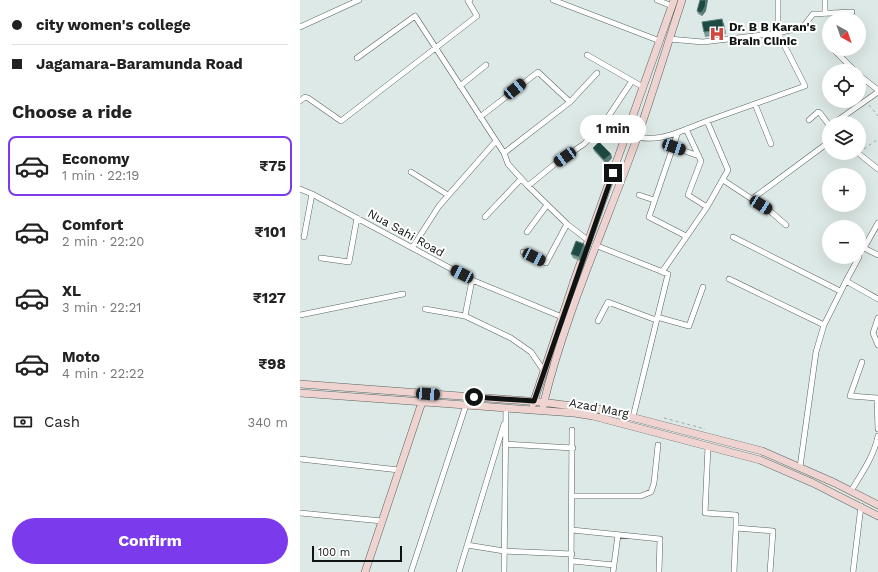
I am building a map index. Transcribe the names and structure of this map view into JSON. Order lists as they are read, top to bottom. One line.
{"streets":{"street":["Nua Sahi Road","Azad Marg"]},"places":{"hospital":["Dr. B B Karan's Brain Clinic"]},"scale_bar":"100 m","north":"bottom right","page":{"banner":["city women's college","Jagamara-Baramunda Road"],"map_buttons":["+","−"],"heading":"Choose a ride","bubble":"1 min","list":[{"name":"Economy","note":"1 min · 22:19","value":"₹75"},{"name":"Comfort","note":"2 min · 22:20","value":"₹101"},{"name":"XL","note":"3 min · 22:21","value":"₹127"},{"name":"Moto","note":"4 min · 22:22","value":"₹98"}],"pay":["Cash","340 m"],"buttons":"Confirm","scale":"100 m"}}
